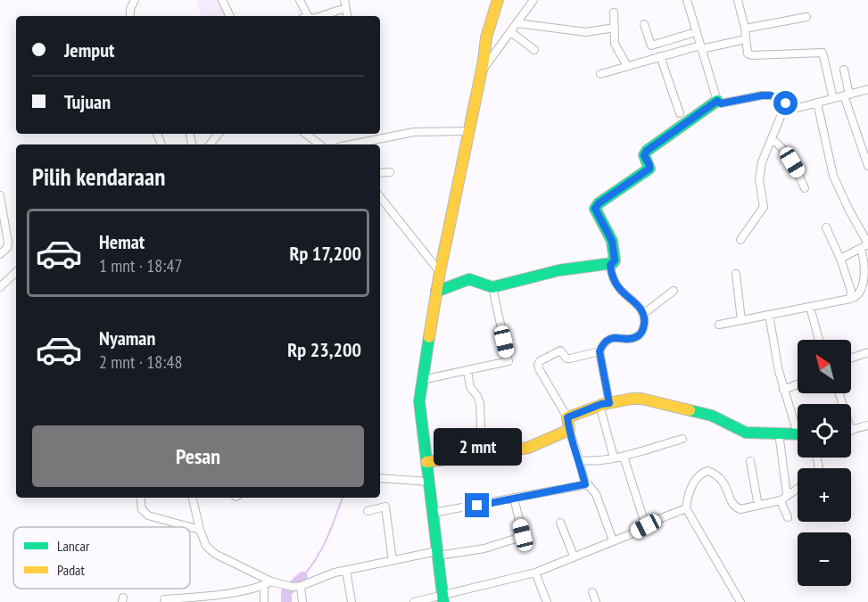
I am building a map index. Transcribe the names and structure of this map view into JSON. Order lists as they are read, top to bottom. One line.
{"legend":["Lancar","Padat"],"north":"top left","page":{"banner":["Jemput","Tujuan"],"heading":"Pilih kendaraan","list":[{"name":"Hemat","note":"1 mnt · 18:47","value":"Rp 17,200"},{"name":"Nyaman","note":"2 mnt · 18:48","value":"Rp 23,200"}],"map_buttons":["+","−"],"buttons":"Pesan","bubble":"2 mnt"}}
